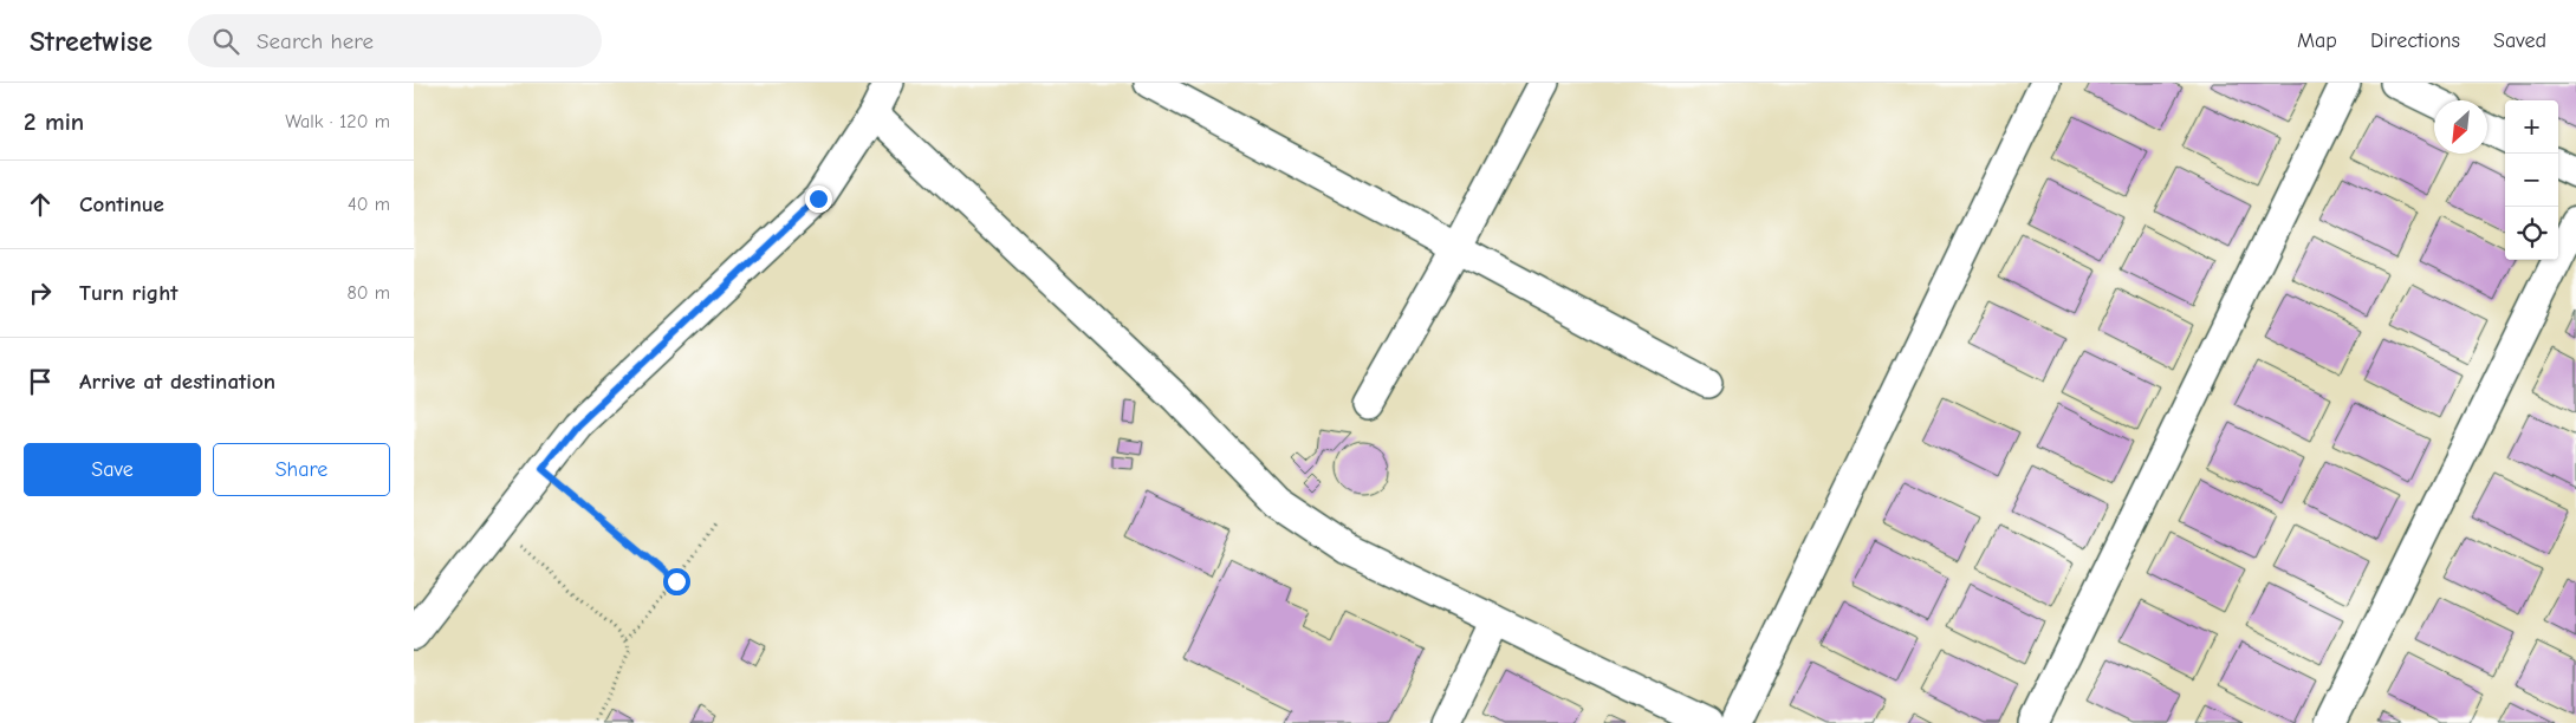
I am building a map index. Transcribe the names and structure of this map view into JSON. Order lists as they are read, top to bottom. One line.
{"north":"bottom left","page":{"header":"Streetwise","search":"Search here","nav":["Map","Directions","Saved"],"heading":["2 min","Walk · 120 m"],"map_buttons":["+","−"],"list":[["Continue","40 m"],["Turn right","80 m"],"Arrive at destination"],"buttons":["Save","Share"]}}
